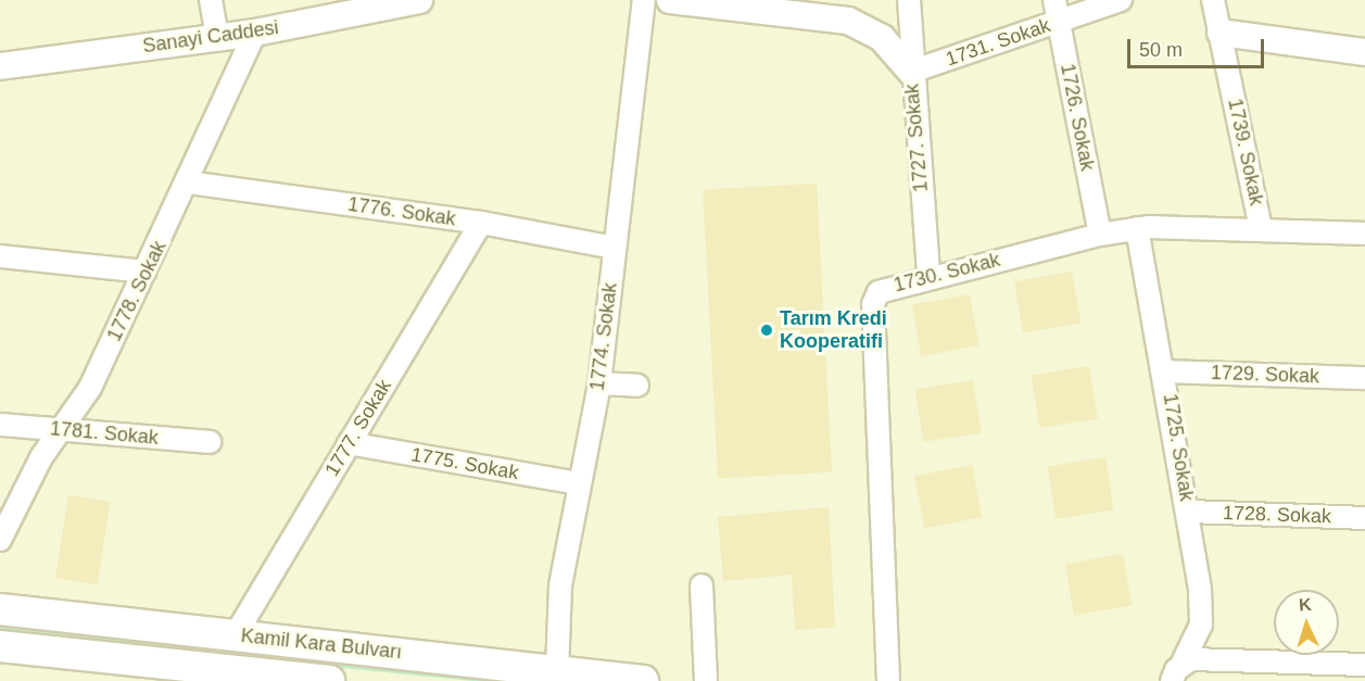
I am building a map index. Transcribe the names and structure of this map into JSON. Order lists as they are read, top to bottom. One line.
{"streets":{"main road":["Kamil Kara Bulvarı"],"street":["Sanayi Caddesi","1731. Sokak","1726. Sokak","1727. Sokak","1739. Sokak","1776. Sokak","1730. Sokak","1778. Sokak","1774. Sokak","1729. Sokak","1777. Sokak","1781. Sokak","1725. Sokak","1775. Sokak","1728. Sokak"]},"crossings":[["Sanayi Caddesi","1778. Sokak"],["1731. Sokak","1726. Sokak"],["1731. Sokak","1727. Sokak"],["1726. Sokak","1730. Sokak"],["1727. Sokak","1730. Sokak"],["1739. Sokak","1730. Sokak"],["1776. Sokak","1778. Sokak"],["1776. Sokak","1774. Sokak"],["1776. Sokak","1777. Sokak"],["1730. Sokak","1725. Sokak"],["1778. Sokak","1781. Sokak"],["1774. Sokak","1775. Sokak"],["1774. Sokak","Kamil Kara Bulvarı"],["1729. Sokak","1725. Sokak"],["1777. Sokak","1775. Sokak"],["1777. Sokak","Kamil Kara Bulvarı"],["1725. Sokak","1728. Sokak"]],"places":["Tarım Kredi Kooperatifi"],"scale_bar":"50 m","north":"top"}
